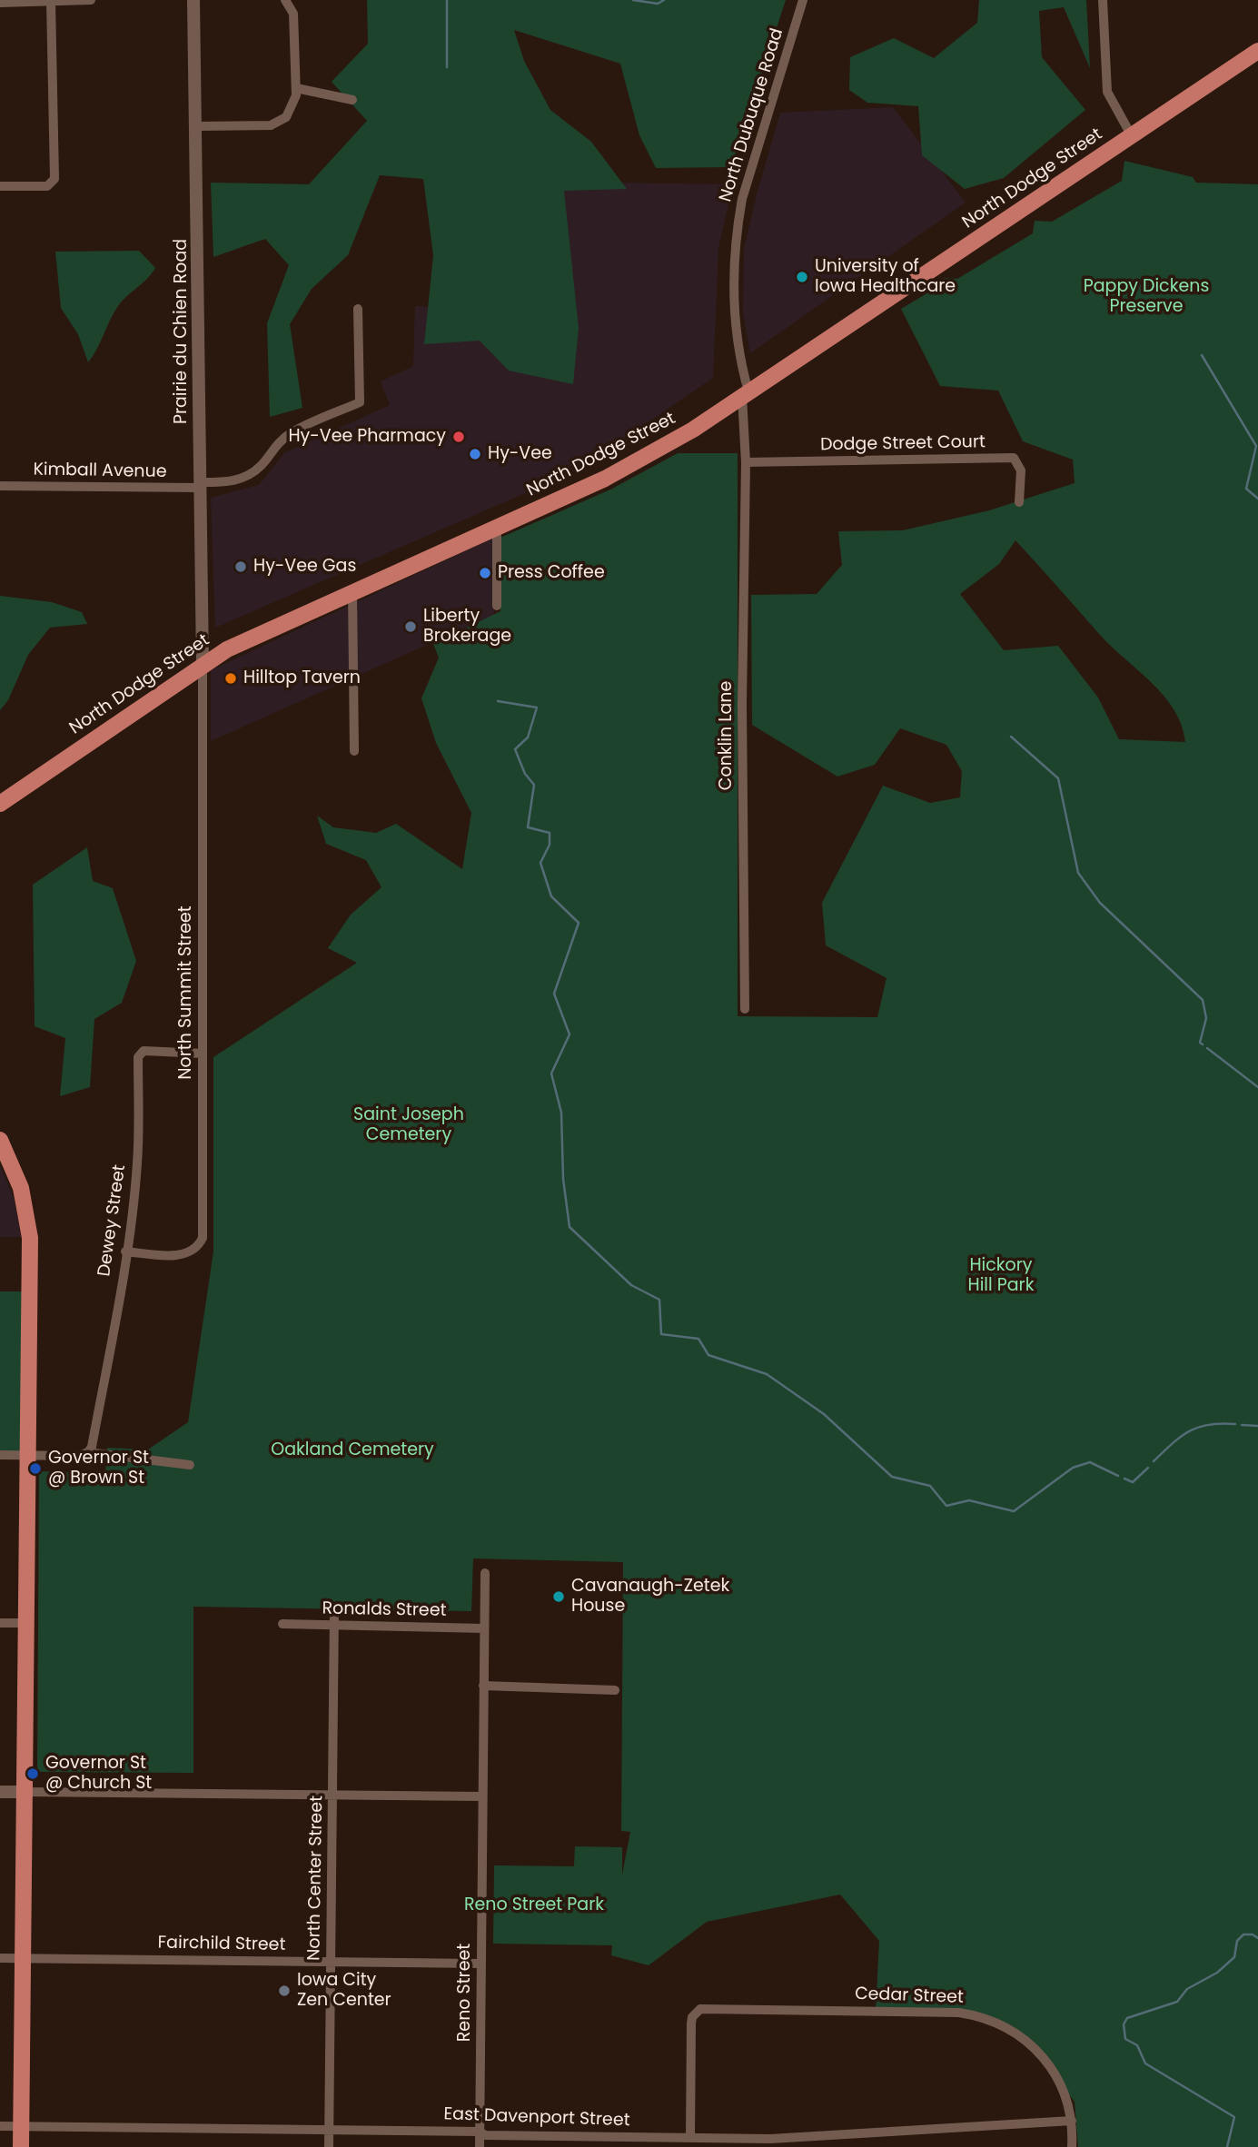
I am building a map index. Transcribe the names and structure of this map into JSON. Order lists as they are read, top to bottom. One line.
{"streets":{"main road":["North Dodge Street"],"street":["North Dubuque Road","Prairie du Chien Road","Dodge Street Court","Kimball Avenue","Conklin Lane","North Summit Street","Dewey Street","Ronalds Street","North Center Street","Fairchild Street","Reno Street","Cedar Street","East Davenport Street"]},"crossings":[["North Dubuque Road","North Dodge Street"],["North Dubuque Road","Dodge Street Court"],["North Dubuque Road","Conklin Lane"],["North Dodge Street","Prairie du Chien Road"],["North Dodge Street","North Summit Street"],["Prairie du Chien Road","Kimball Avenue"],["Prairie du Chien Road","North Summit Street"],["Dodge Street Court","Conklin Lane"],["North Summit Street","Dewey Street"],["Ronalds Street","North Center Street"],["Ronalds Street","Reno Street"],["North Center Street","Fairchild Street"],["North Center Street","East Davenport Street"],["Fairchild Street","Reno Street"],["Reno Street","East Davenport Street"],["Cedar Street","East Davenport Street"]],"parks":["Pappy Dickens Preserve","Saint Joseph Cemetery","Hickory Hill Park","Oakland Cemetery","Reno Street Park"],"places":["University of Iowa Healthcare","Hy-Vee Pharmacy","Hy-Vee","Hy-Vee Gas","Press Coffee","Liberty Brokerage","Hilltop Tavern","Governor St @ Brown St","Cavanaugh-Zetek House","Governor St @ Church St","Iowa City Zen Center"]}
